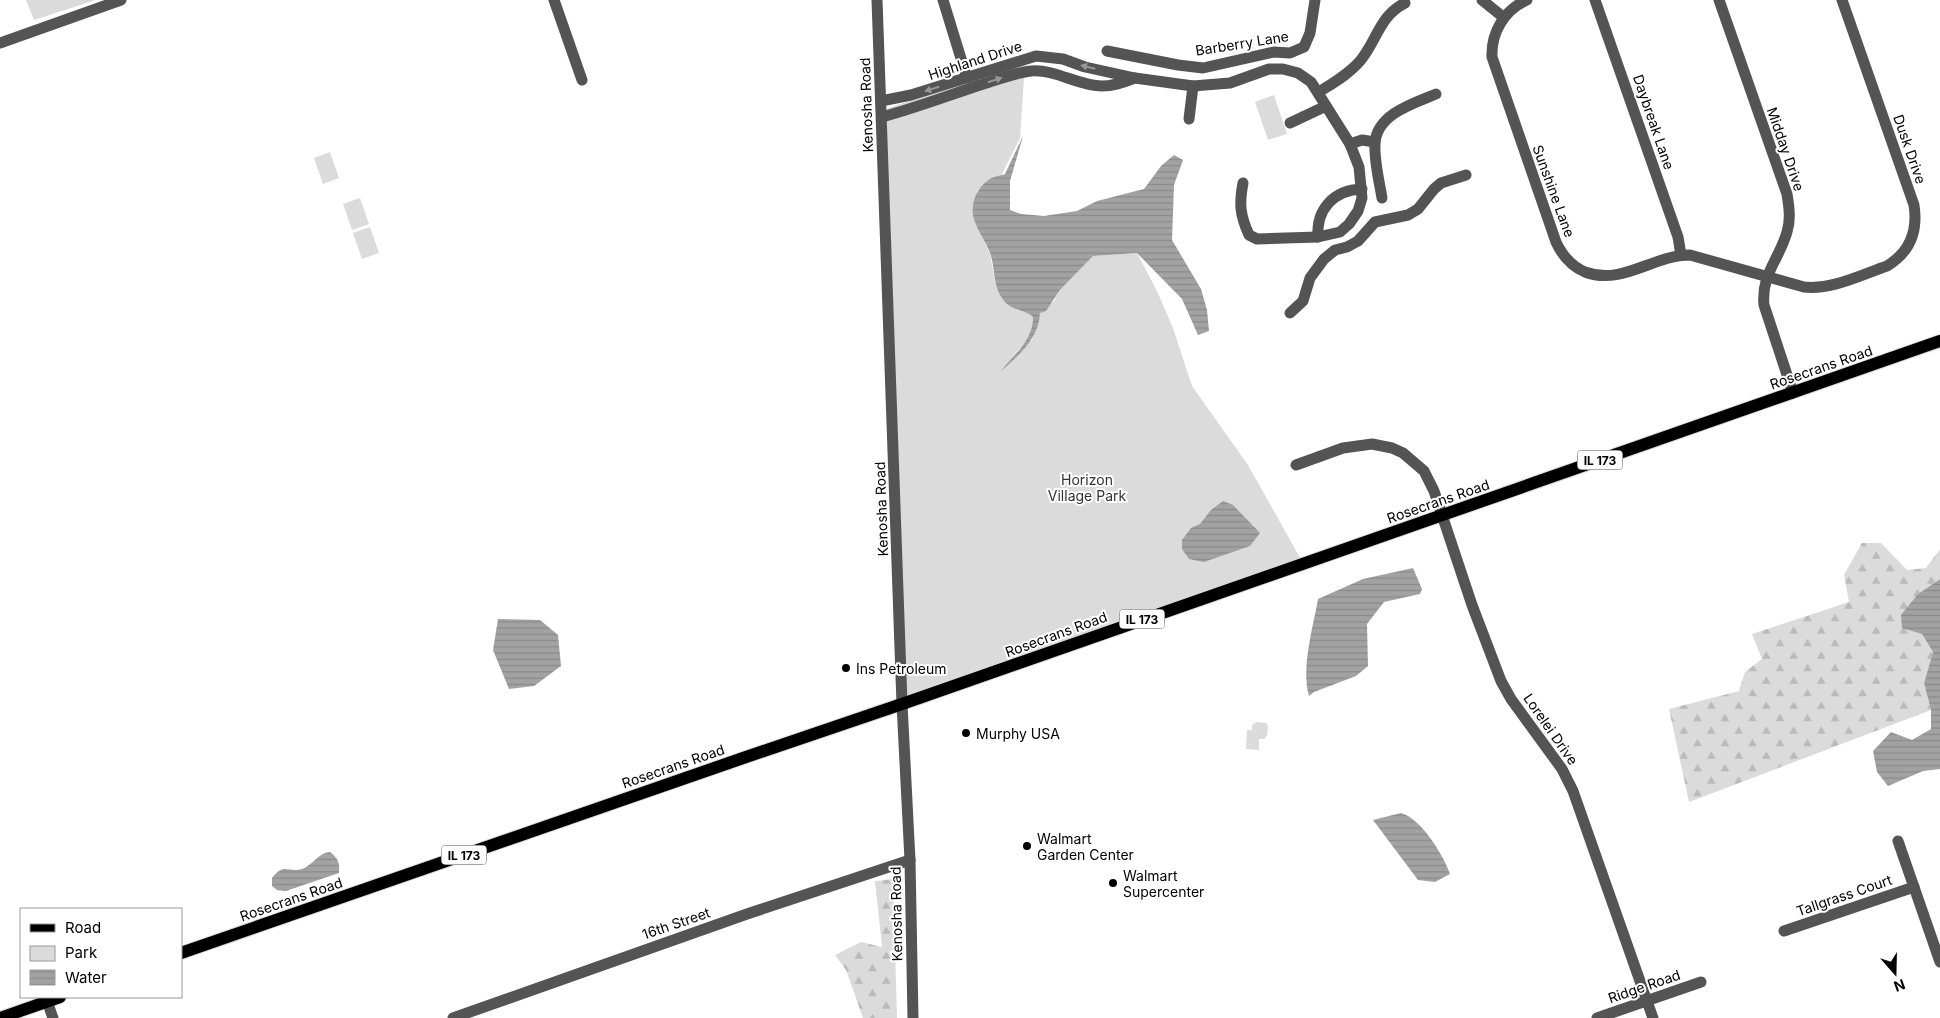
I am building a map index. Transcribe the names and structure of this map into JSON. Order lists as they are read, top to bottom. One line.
{"streets":{"main road":["Rosecrans Road","IL 173"],"street":["Barberry Lane","Highland Drive","Kenosha Road","Daybreak Lane","Midday Drive","Dusk Drive","Sunshine Lane","Lorelei Drive","Tallgrass Court","16th Street","Ridge Road"]},"crossings":[["Highland Drive","Kenosha Road"],["Kenosha Road","Rosecrans Road"],["Kenosha Road","16th Street"],["Daybreak Lane","Sunshine Lane"],["Midday Drive","Dusk Drive"],["Midday Drive","Sunshine Lane"],["Midday Drive","Rosecrans Road"],["Dusk Drive","Sunshine Lane"],["Rosecrans Road","Lorelei Drive"],["Lorelei Drive","Ridge Road"]],"parks":["Horizon Village Park"],"places":["Ins Petroleum","Murphy USA","Walmart Garden Center","Walmart Supercenter"],"legend":["Road","Park","Water"],"north":"bottom"}
